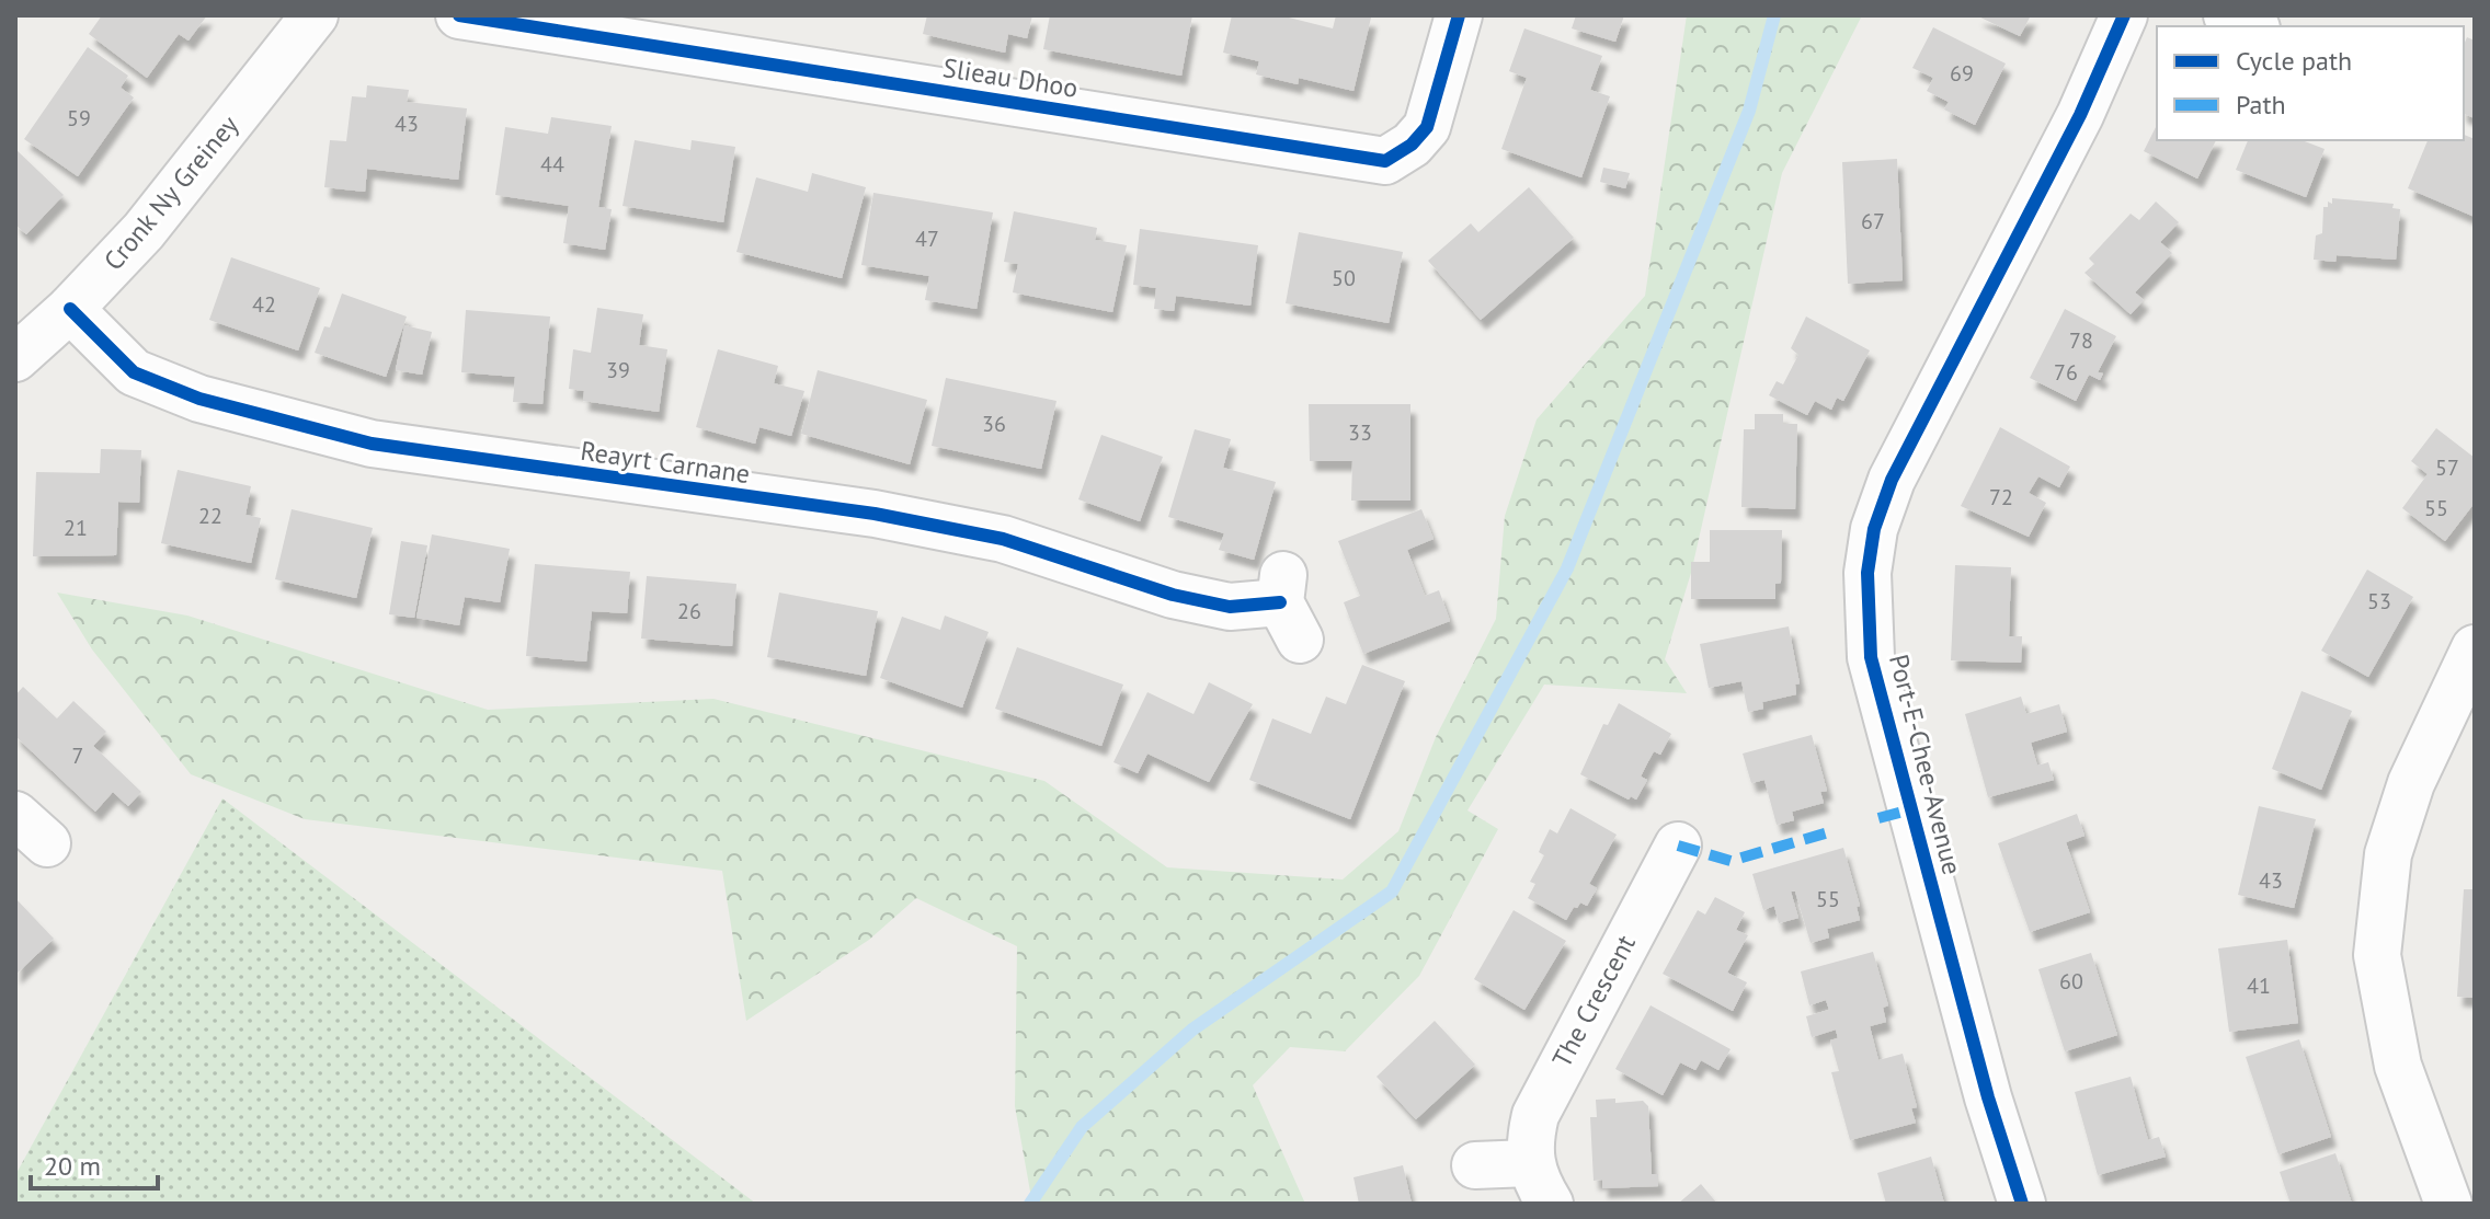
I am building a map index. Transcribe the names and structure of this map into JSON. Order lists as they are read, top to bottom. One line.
{"streets":{"street":["Slieau Dhoo","Cronk Ny Greiney","Reayrt Carnane","Port-E-Chee-Avenue","The Crescent"]},"crossings":[["Cronk Ny Greiney","Reayrt Carnane"]],"house_numbers":["69","59","43","44","67","47","50","42","78","39","76","36","33","57","72","55","22","21","53","26","7","43","55","60","41"],"legend":["Cycle path","Path"],"scale_bar":"20 m"}
